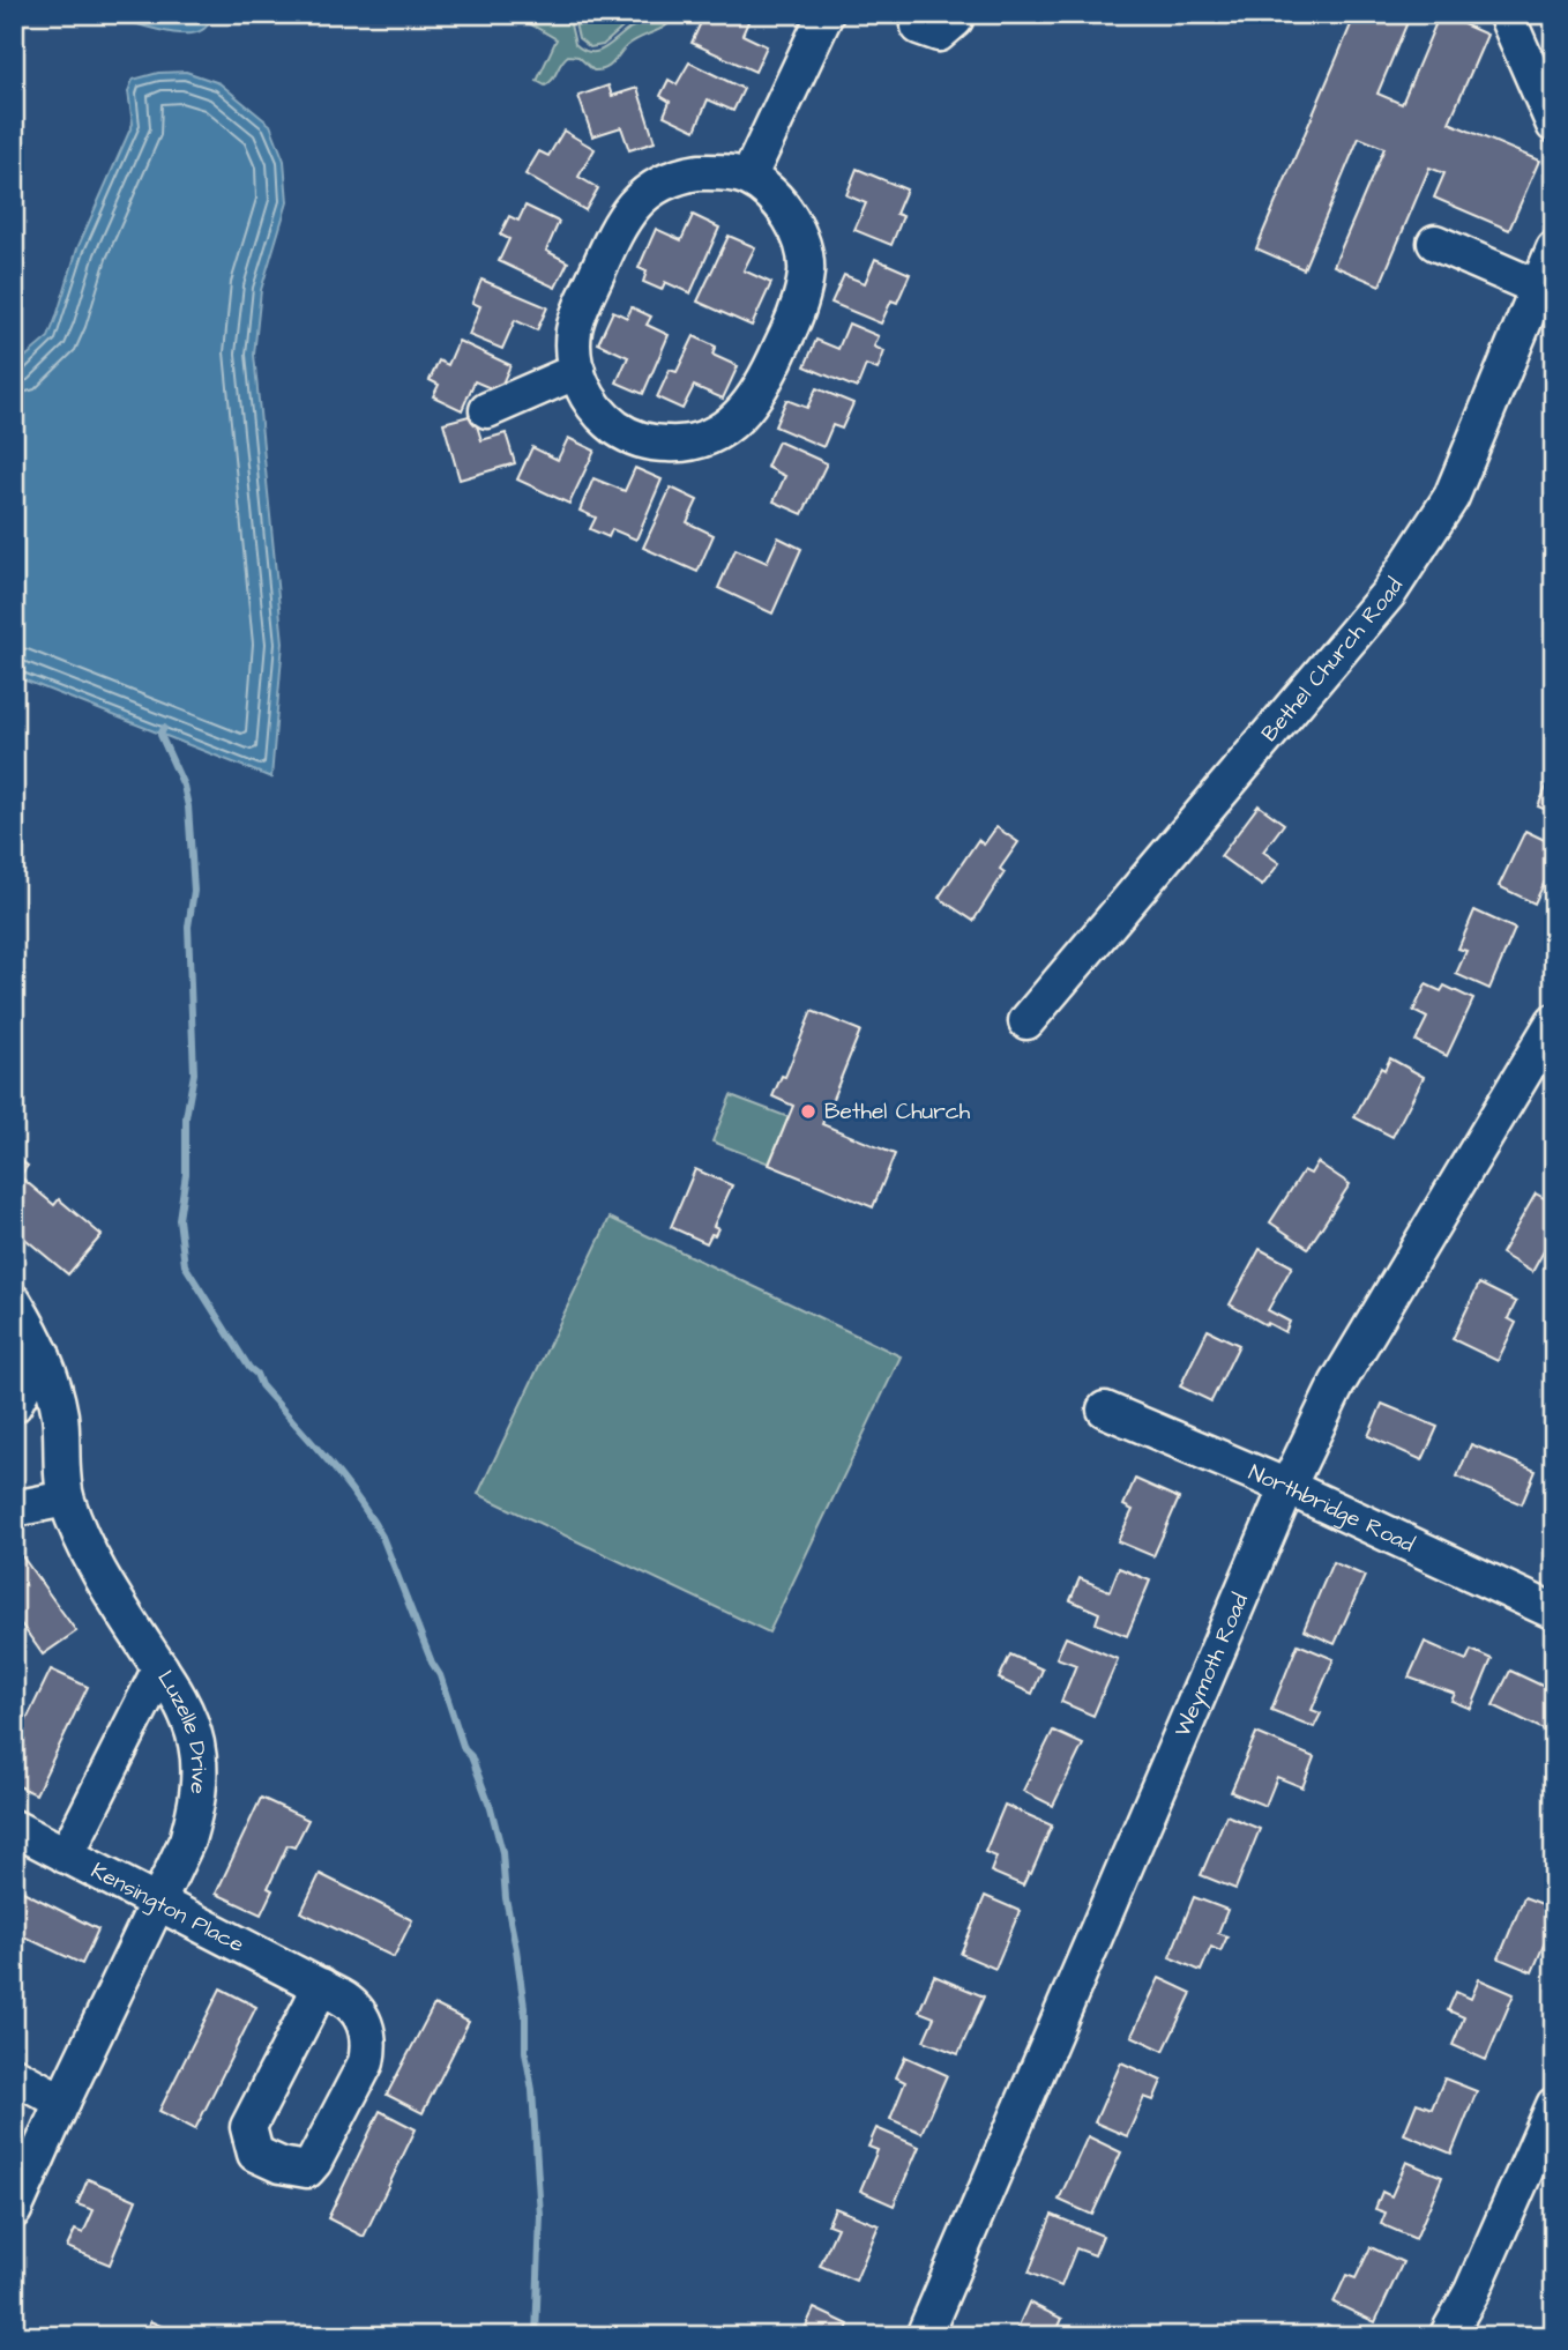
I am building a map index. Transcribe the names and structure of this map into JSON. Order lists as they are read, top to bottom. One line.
{"streets":{"street":["Bethel Church Road","Northbridge Road","Weymoth Road","Luzelle Drive","Kensington Place"]},"crossings":[["Northbridge Road","Weymoth Road"],["Luzelle Drive","Kensington Place"]],"places":["Bethel Church"]}
